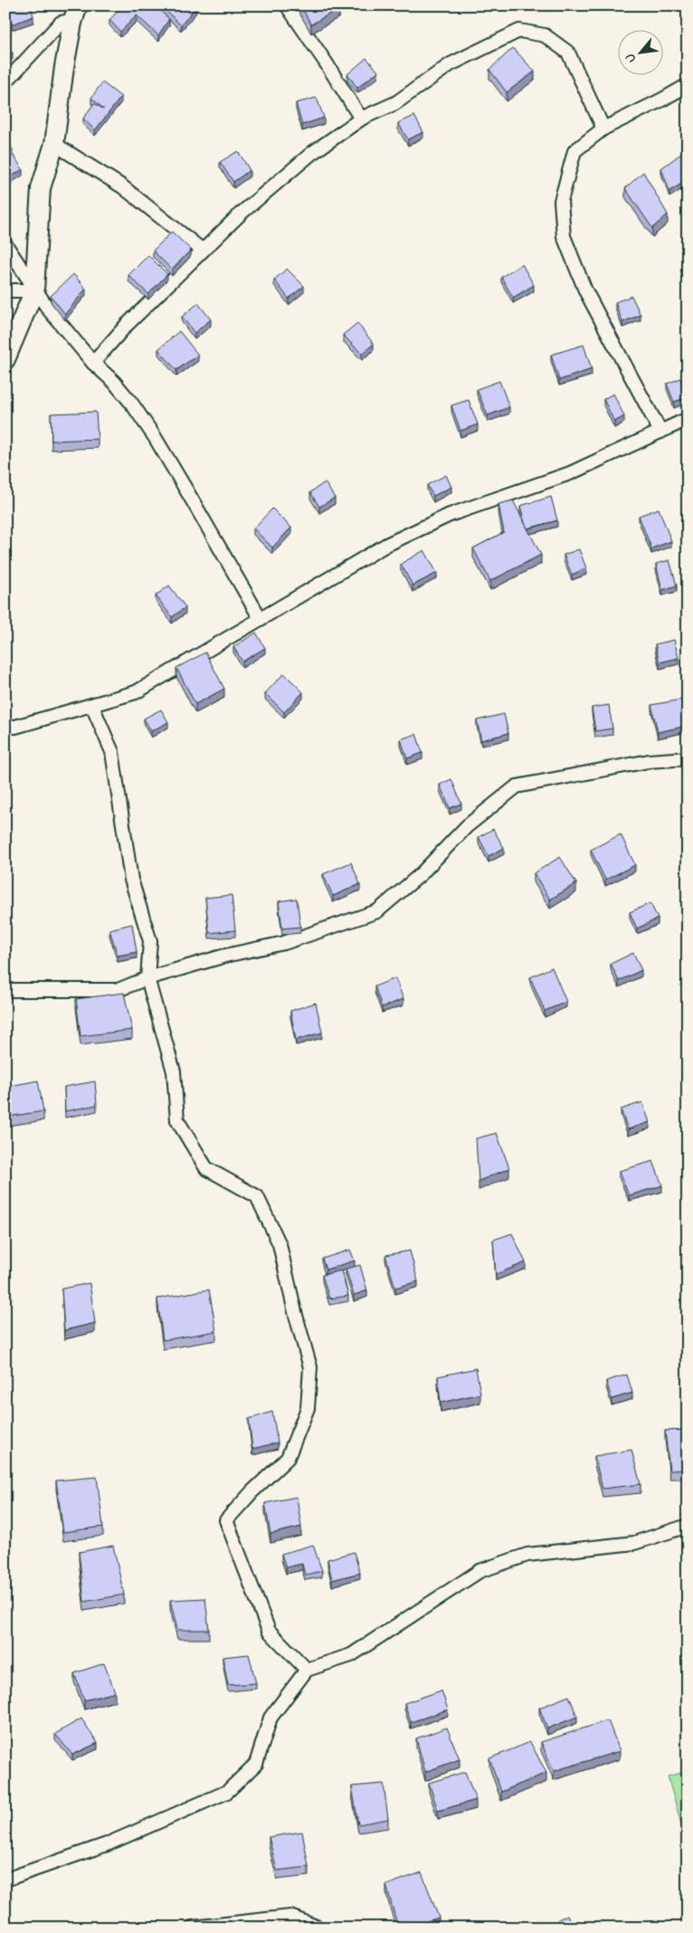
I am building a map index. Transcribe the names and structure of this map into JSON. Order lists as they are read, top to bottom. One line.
{"north":"bottom left"}
